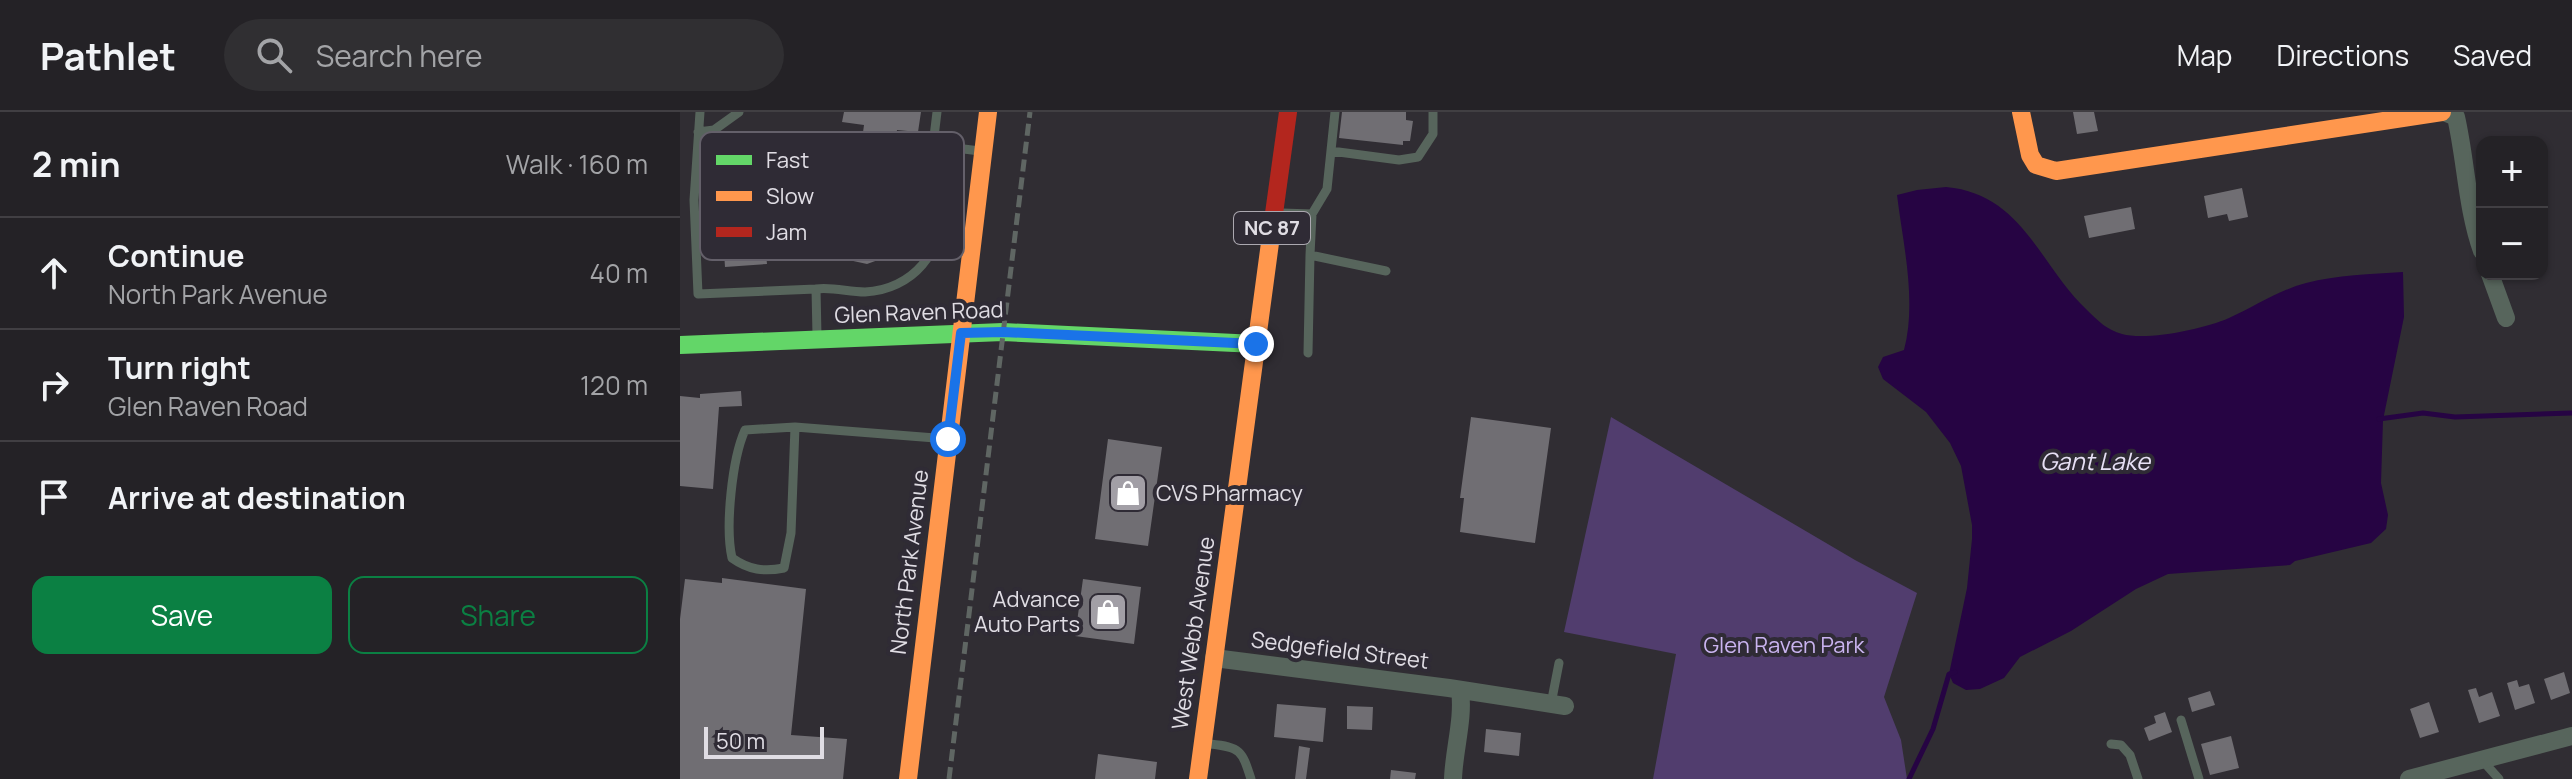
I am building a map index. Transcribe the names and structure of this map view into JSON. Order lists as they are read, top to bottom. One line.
{"streets":{"main road":["NC 87","Glen Raven Road","North Park Avenue","West Webb Avenue"],"street":["Sedgefield Street"]},"crossings":[["Glen Raven Road","North Park Avenue"],["Glen Raven Road","West Webb Avenue"],["West Webb Avenue","Sedgefield Street"]],"water":["Gant Lake"],"parks":["Glen Raven Park"],"places":{"shop":["CVS Pharmacy","Advance Auto Parts"]},"legend":["Fast","Slow","Jam"],"scale_bar":"50 m","page":{"header":"Pathlet","search":"Search here","nav":["Map","Directions","Saved"],"heading":["2 min","Walk · 160 m"],"map_buttons":["+","−"],"list":[["Continue","North Park Avenue","40 m"],["Turn right","Glen Raven Road","120 m"],"Arrive at destination"],"buttons":["Save","Share"],"scale":"50 m"}}
